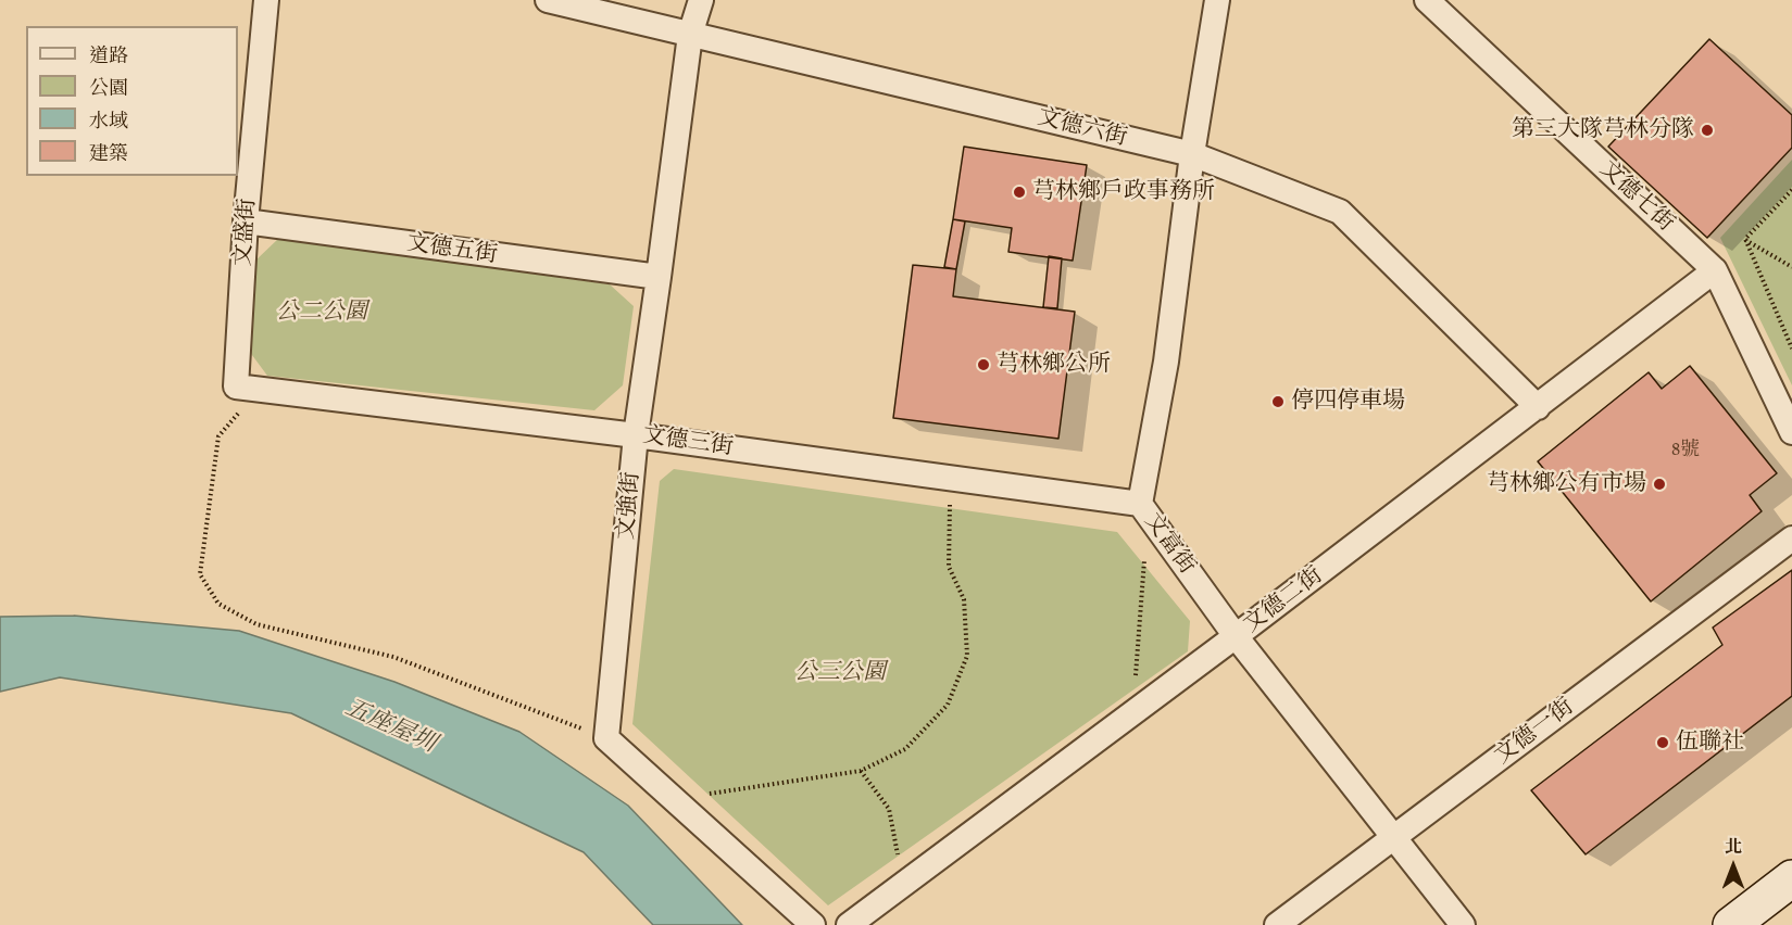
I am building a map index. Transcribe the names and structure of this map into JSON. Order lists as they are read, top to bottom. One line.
{"streets":{"street":["文德六街","文德七街","文盛街","文德五街","文德三街","文強街","文富街","文德二街","文德一街"]},"crossings":[["文德六街","文強街"],["文德六街","文富街"],["文德六街","文德二街"],["文德七街","文德二街"],["文盛街","文德五街"],["文盛街","文德三街"],["文德五街","文強街"],["文德三街","文強街"],["文德三街","文富街"],["文富街","文德二街"],["文富街","文德一街"]],"water":["五座屋圳"],"parks":["公二公園","公三公園"],"places":["第三大隊芎林分隊","芎林鄉戶政事務所","芎林鄉公所","停四停車場","芎林鄉公有市場","伍聯社"],"house_numbers":["8號"],"legend":["道路","公園","水域","建築"],"north":"top"}
